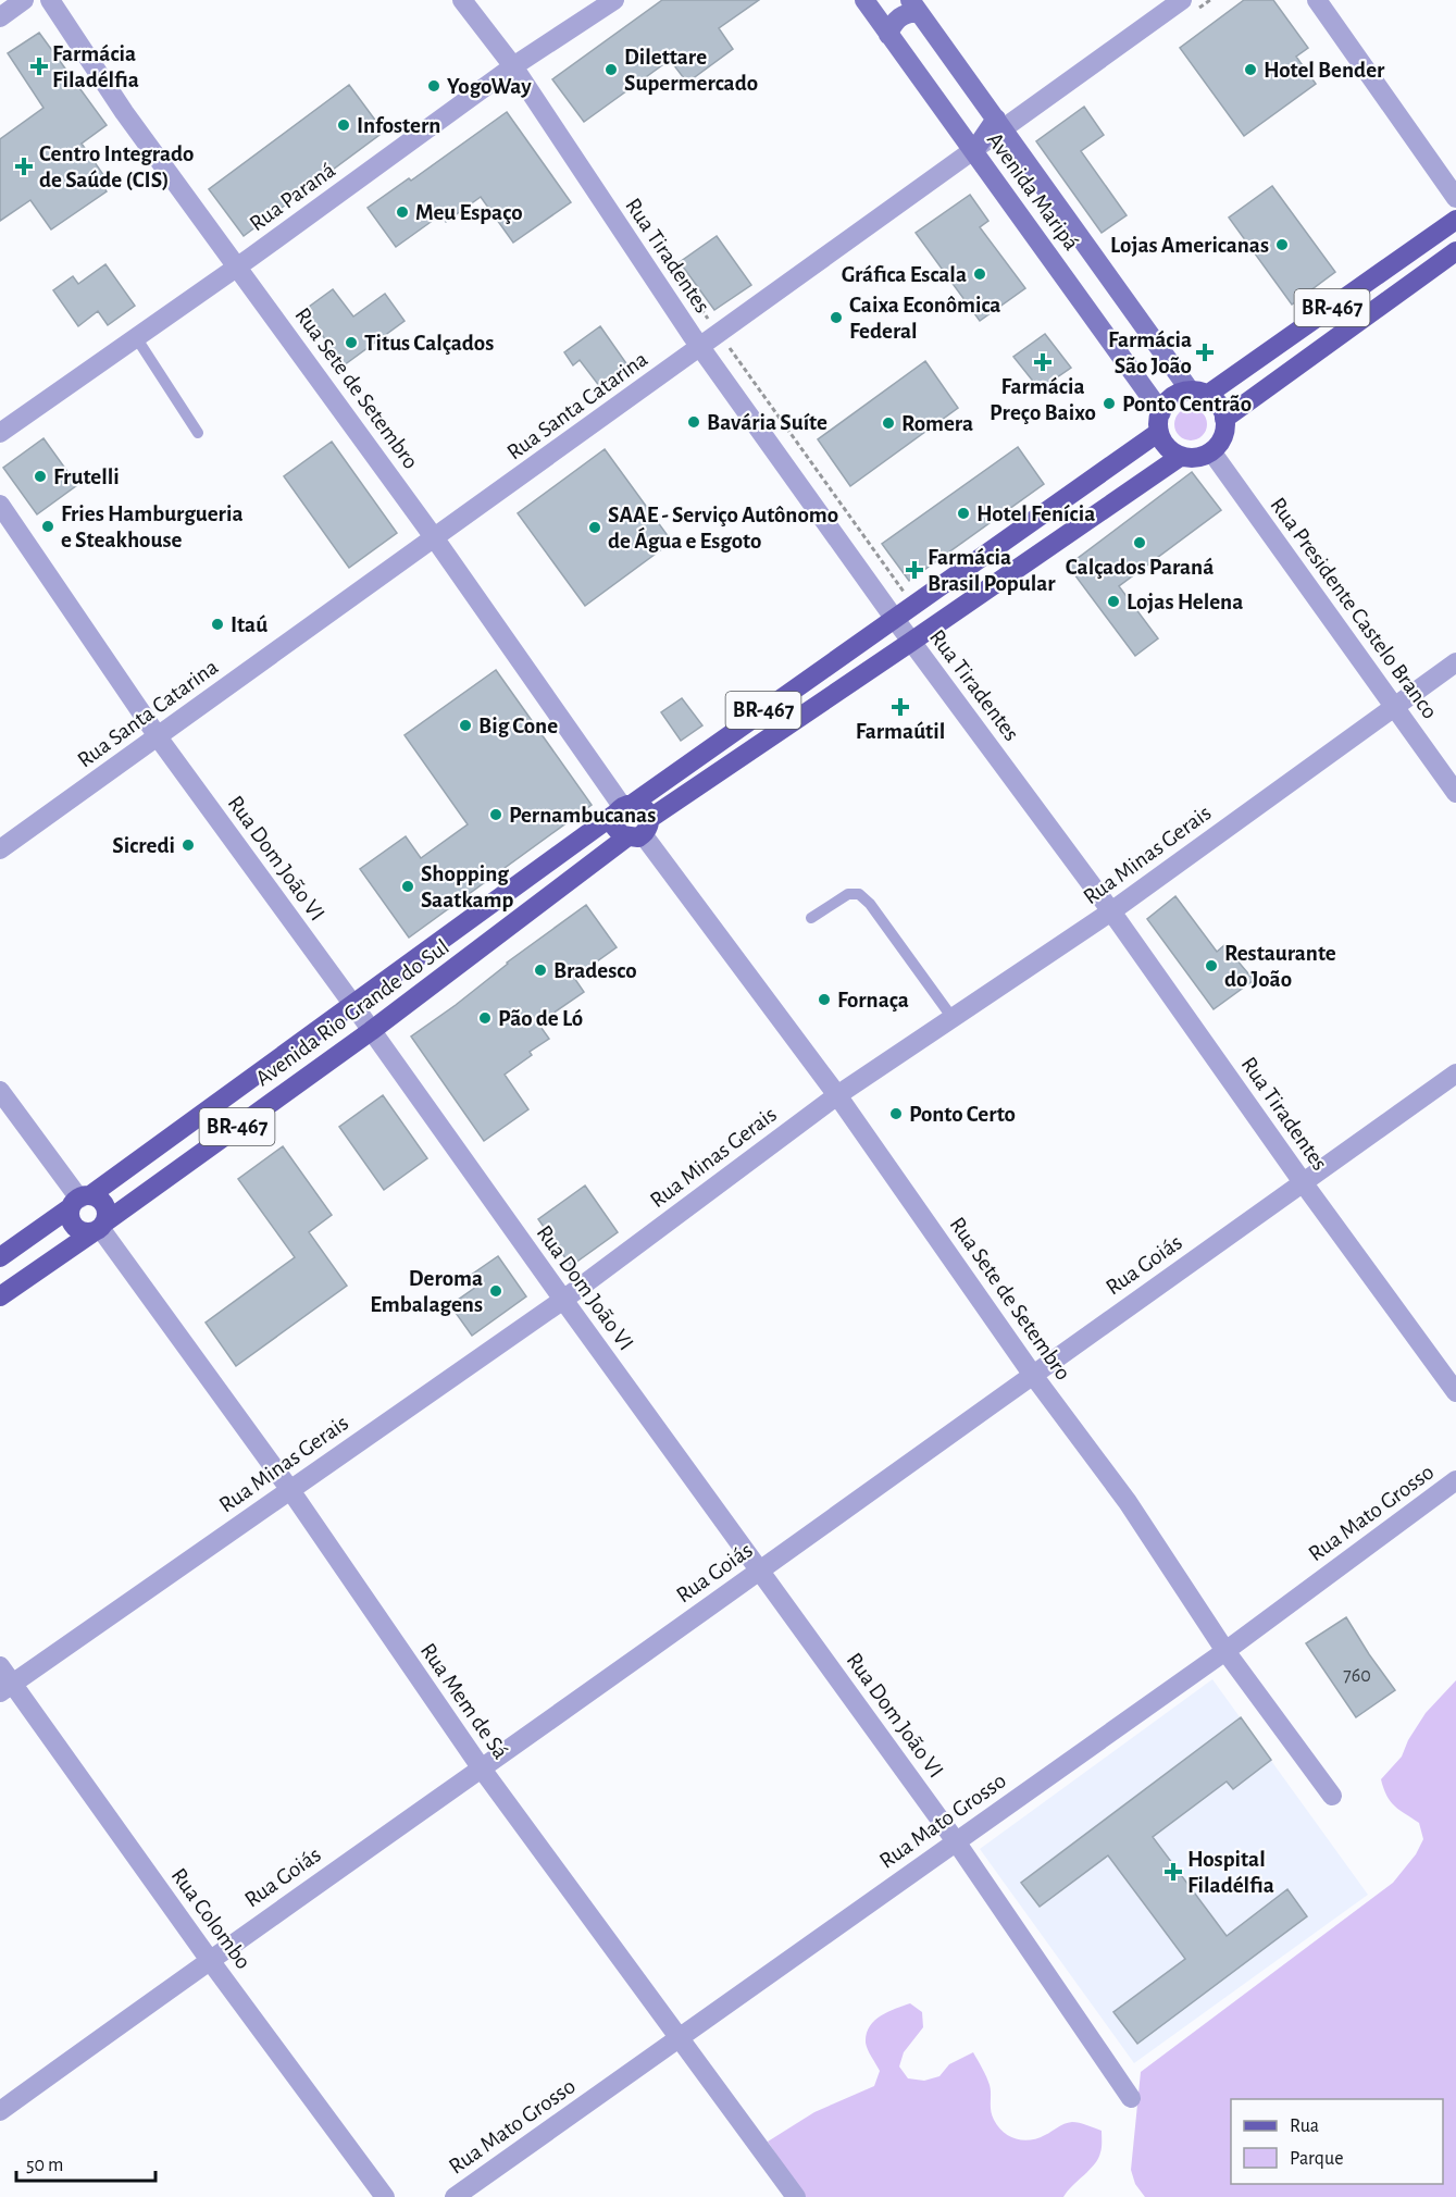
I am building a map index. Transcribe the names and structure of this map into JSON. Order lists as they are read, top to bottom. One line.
{"streets":{"main road":["Avenida Maripá","BR-467","Avenida Rio Grande do Sul"],"street":["Rua Paraná","Rua Tiradentes","Rua Sete de Setembro","Rua Santa Catarina","Rua Presidente Castelo Branco","Rua Minas Gerais","Rua Dom João VI","Rua Goiás","Rua Mato Grosso","Rua Mem de Sá","Rua Colombo"]},"crossings":[["Avenida Maripá","BR-467"],["Avenida Maripá","Rua Santa Catarina"],["Avenida Maripá","Rua Presidente Castelo Branco"],["Avenida Maripá","Avenida Rio Grande do Sul"],["Rua Paraná","Rua Tiradentes"],["Rua Paraná","Rua Sete de Setembro"],["Rua Tiradentes","Rua Santa Catarina"],["Rua Tiradentes","Rua Minas Gerais"],["Rua Tiradentes","Avenida Rio Grande do Sul"],["Rua Tiradentes","Rua Goiás"],["BR-467","Rua Presidente Castelo Branco"],["BR-467","Avenida Rio Grande do Sul"],["Rua Sete de Setembro","Rua Santa Catarina"],["Rua Sete de Setembro","Rua Minas Gerais"],["Rua Sete de Setembro","Avenida Rio Grande do Sul"],["Rua Sete de Setembro","Rua Goiás"],["Rua Sete de Setembro","Rua Mato Grosso"],["Rua Santa Catarina","Rua Dom João VI"],["Rua Presidente Castelo Branco","Rua Minas Gerais"],["Rua Presidente Castelo Branco","Avenida Rio Grande do Sul"],["Rua Minas Gerais","Rua Dom João VI"],["Rua Minas Gerais","Rua Mem de Sá"],["Rua Minas Gerais","Rua Colombo"],["Rua Dom João VI","Avenida Rio Grande do Sul"],["Rua Dom João VI","Rua Goiás"],["Rua Dom João VI","Rua Mato Grosso"],["Avenida Rio Grande do Sul","Rua Mem de Sá"],["Rua Goiás","Rua Mem de Sá"],["Rua Goiás","Rua Colombo"],["Rua Mato Grosso","Rua Mem de Sá"]],"places":{"health":["Farmácia Filadélfia","Centro Integrado de Saúde (CIS)","Farmácia São João","Farmácia Preço Baixo","Farmácia Brasil Popular","Farmaútil","Hospital Filadélfia"],"other":["Dilettare Supermercado","Hotel Bender","YogoWay","Infostern","Meu Espaço","Lojas Americanas","Gráfica Escala","Caixa Econômica Federal","Titus Calçados","Ponto Centrão","Bavária Suíte","Romera","Frutelli","Hotel Fenícia","Fries Hamburgueria e Steakhouse","SAAE - Serviço Autônomo de Água e Esgoto","Calçados Paraná","Lojas Helena","Itaú","Big Cone","Pernambucanas","Sicredi","Shopping Saatkamp","Restaurante do João","Bradesco","Fornaça","Pão de Ló","Ponto Certo","Deroma Embalagens"]},"house_numbers":["760"],"legend":["Rua","Parque"],"scale_bar":"50 m"}
